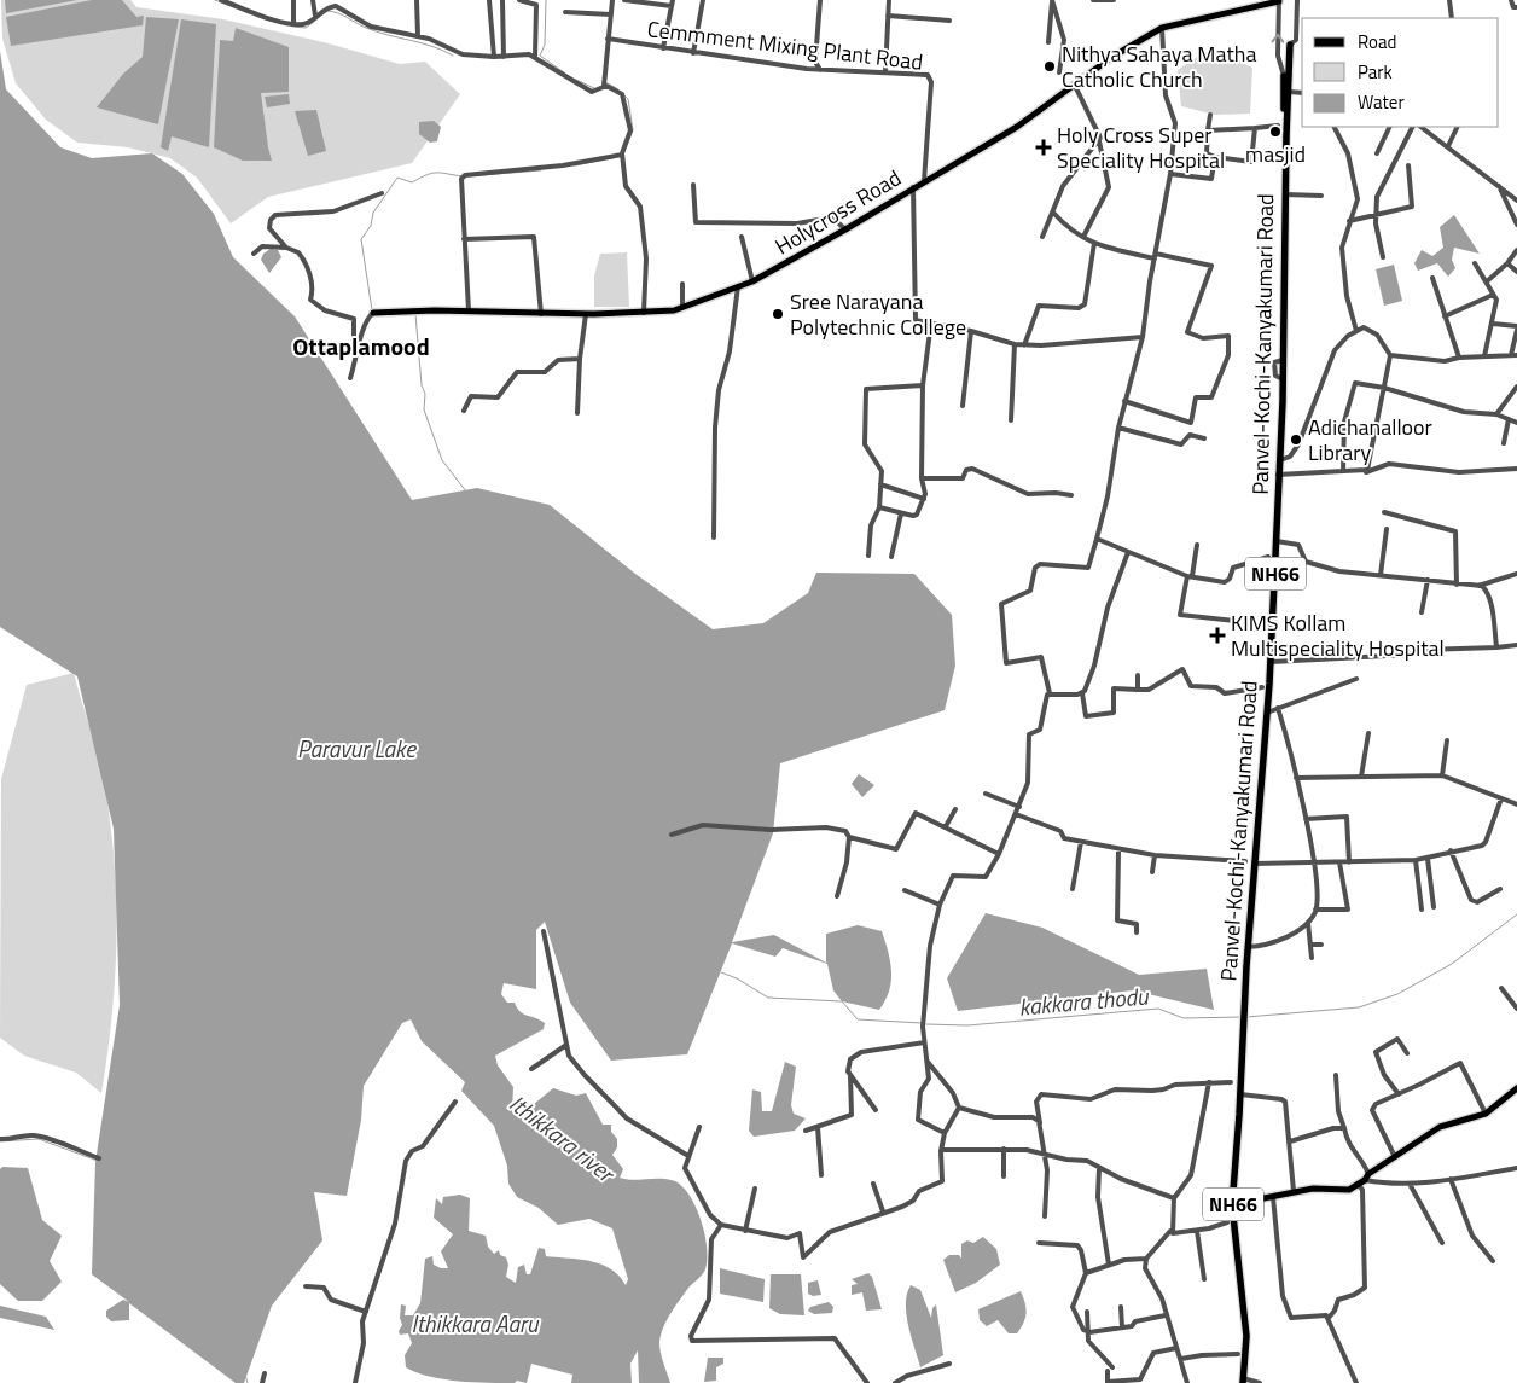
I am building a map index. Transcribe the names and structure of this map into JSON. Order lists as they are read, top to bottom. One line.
{"streets":{"highway":["Panvel-Kochi-Kanyakumari Road","NH66"],"main road":["Holycross Road"],"street":["Cemmment Mixing Plant Road"]},"crossings":[["Cemmment Mixing Plant Road","Holycross Road"],["Panvel-Kochi-Kanyakumari Road","NH66"]],"districts":["Ottaplamood"],"water":["Paravur Lake","kakkara thodu","Ithikkara river","Ithikkara Aaru"],"places":{"other":["Nithya Sahaya Matha Catholic Church","masjid","Sree Narayana Polytechnic College","Adichanalloor Library"],"health":["Holy Cross Super Speciality Hospital","KIMS Kollam Multispeciality Hospital"]},"legend":["Road","Park","Water"]}
